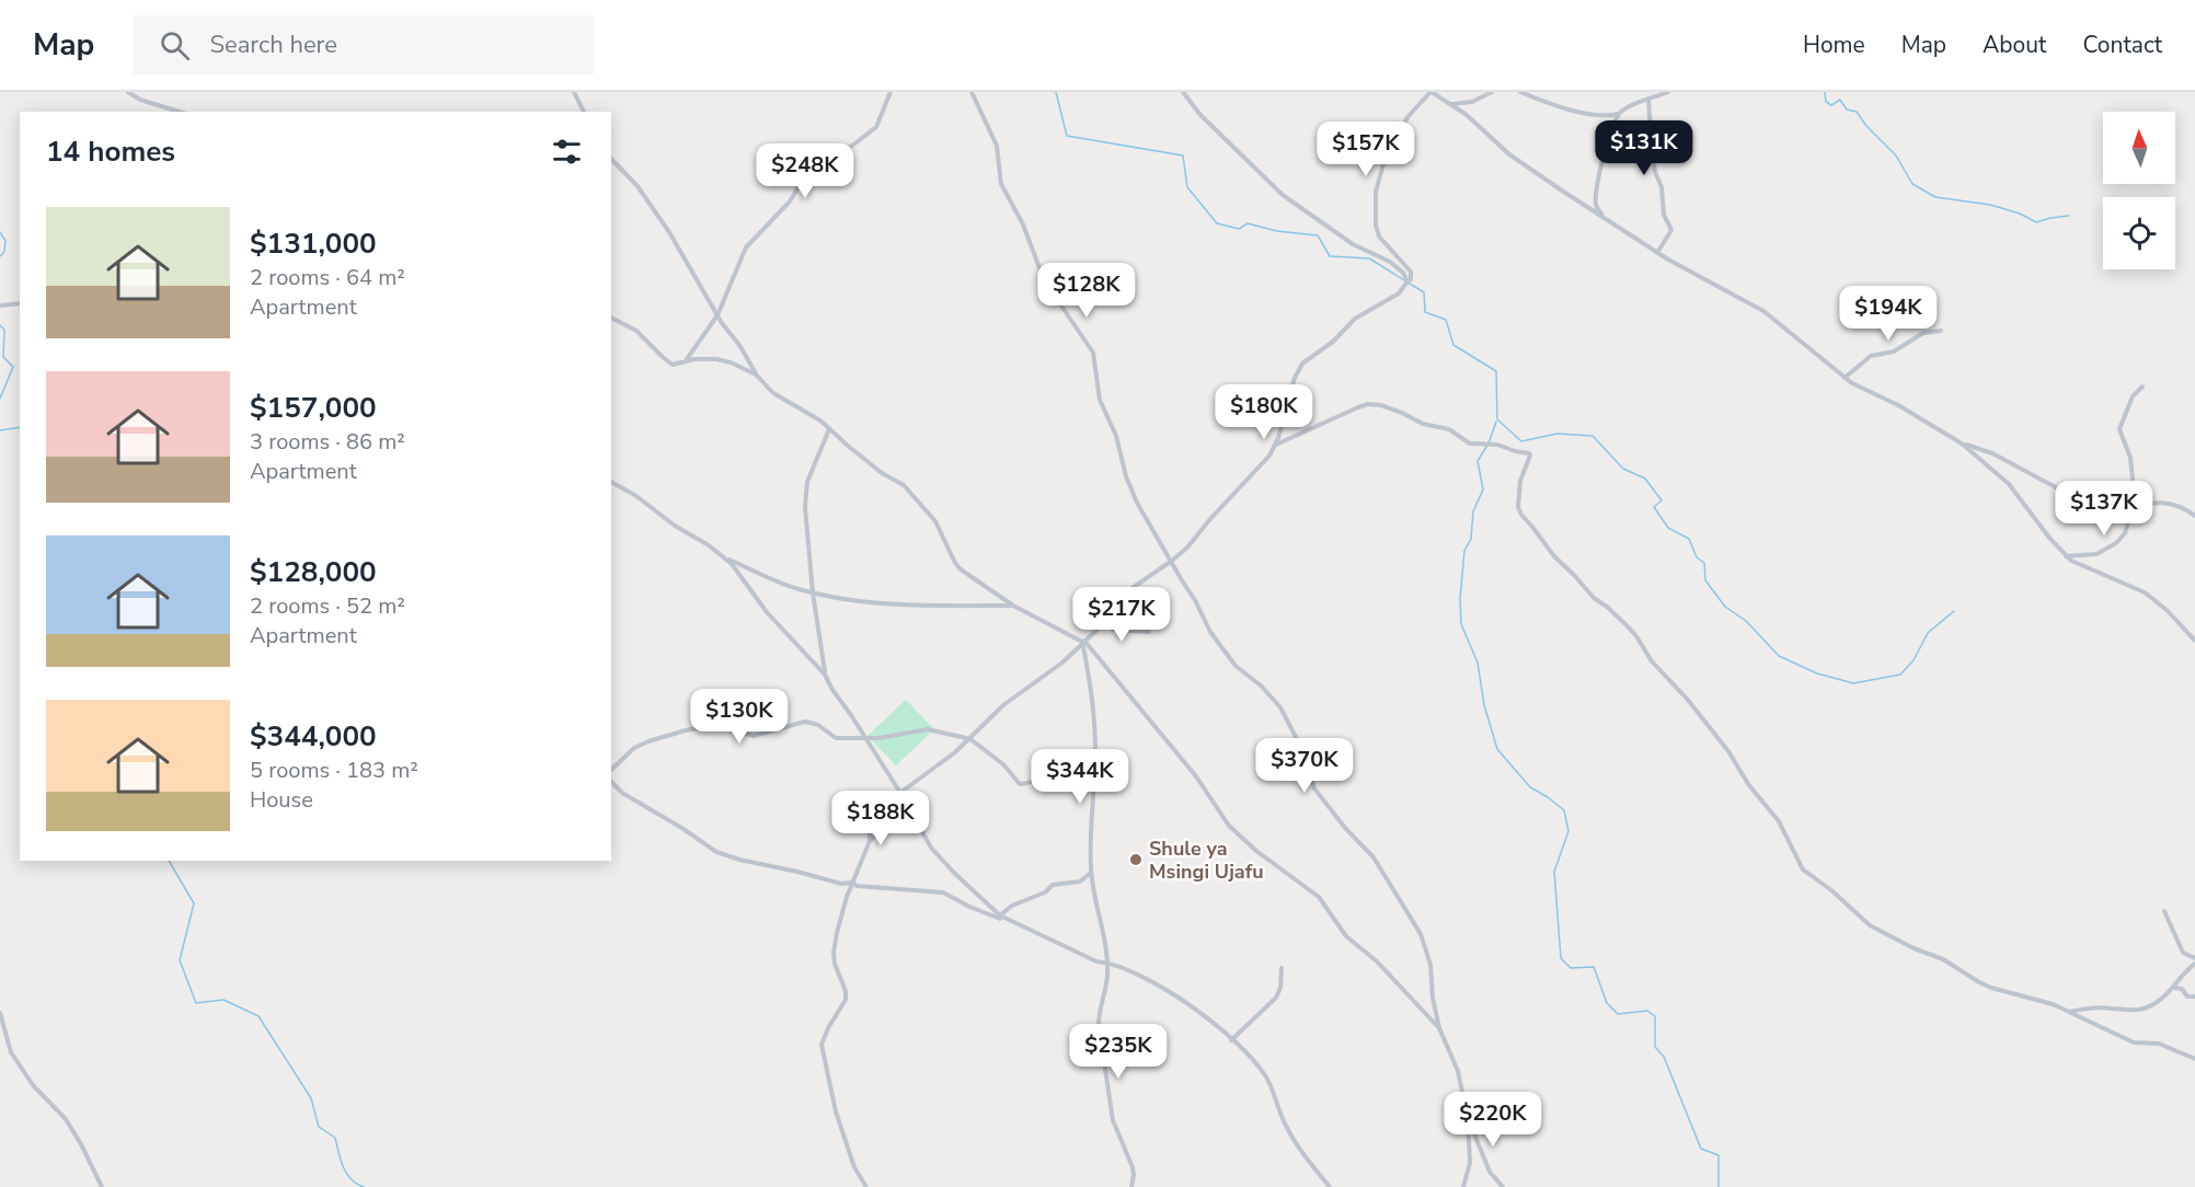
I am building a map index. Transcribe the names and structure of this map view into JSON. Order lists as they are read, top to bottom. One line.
{"places":["Shule ya Msingi Ujafu"],"north":"top","page":{"header":"Map","search":"Search here","nav":["Home","Map","About","Contact"],"heading":"14 homes","price":["$131K","$157K","$248K","$128K","$194K","$180K","$137K","$217K","$130K","$370K","$344K","$188K","$235K","$220K"],"list":[{"name":"$131,000","note":"2 rooms · 64 m² · Apartment"},{"name":"$157,000","note":"3 rooms · 86 m² · Apartment"},{"name":"$128,000","note":"2 rooms · 52 m² · Apartment"},{"name":"$344,000","note":"5 rooms · 183 m² · House"}]}}
